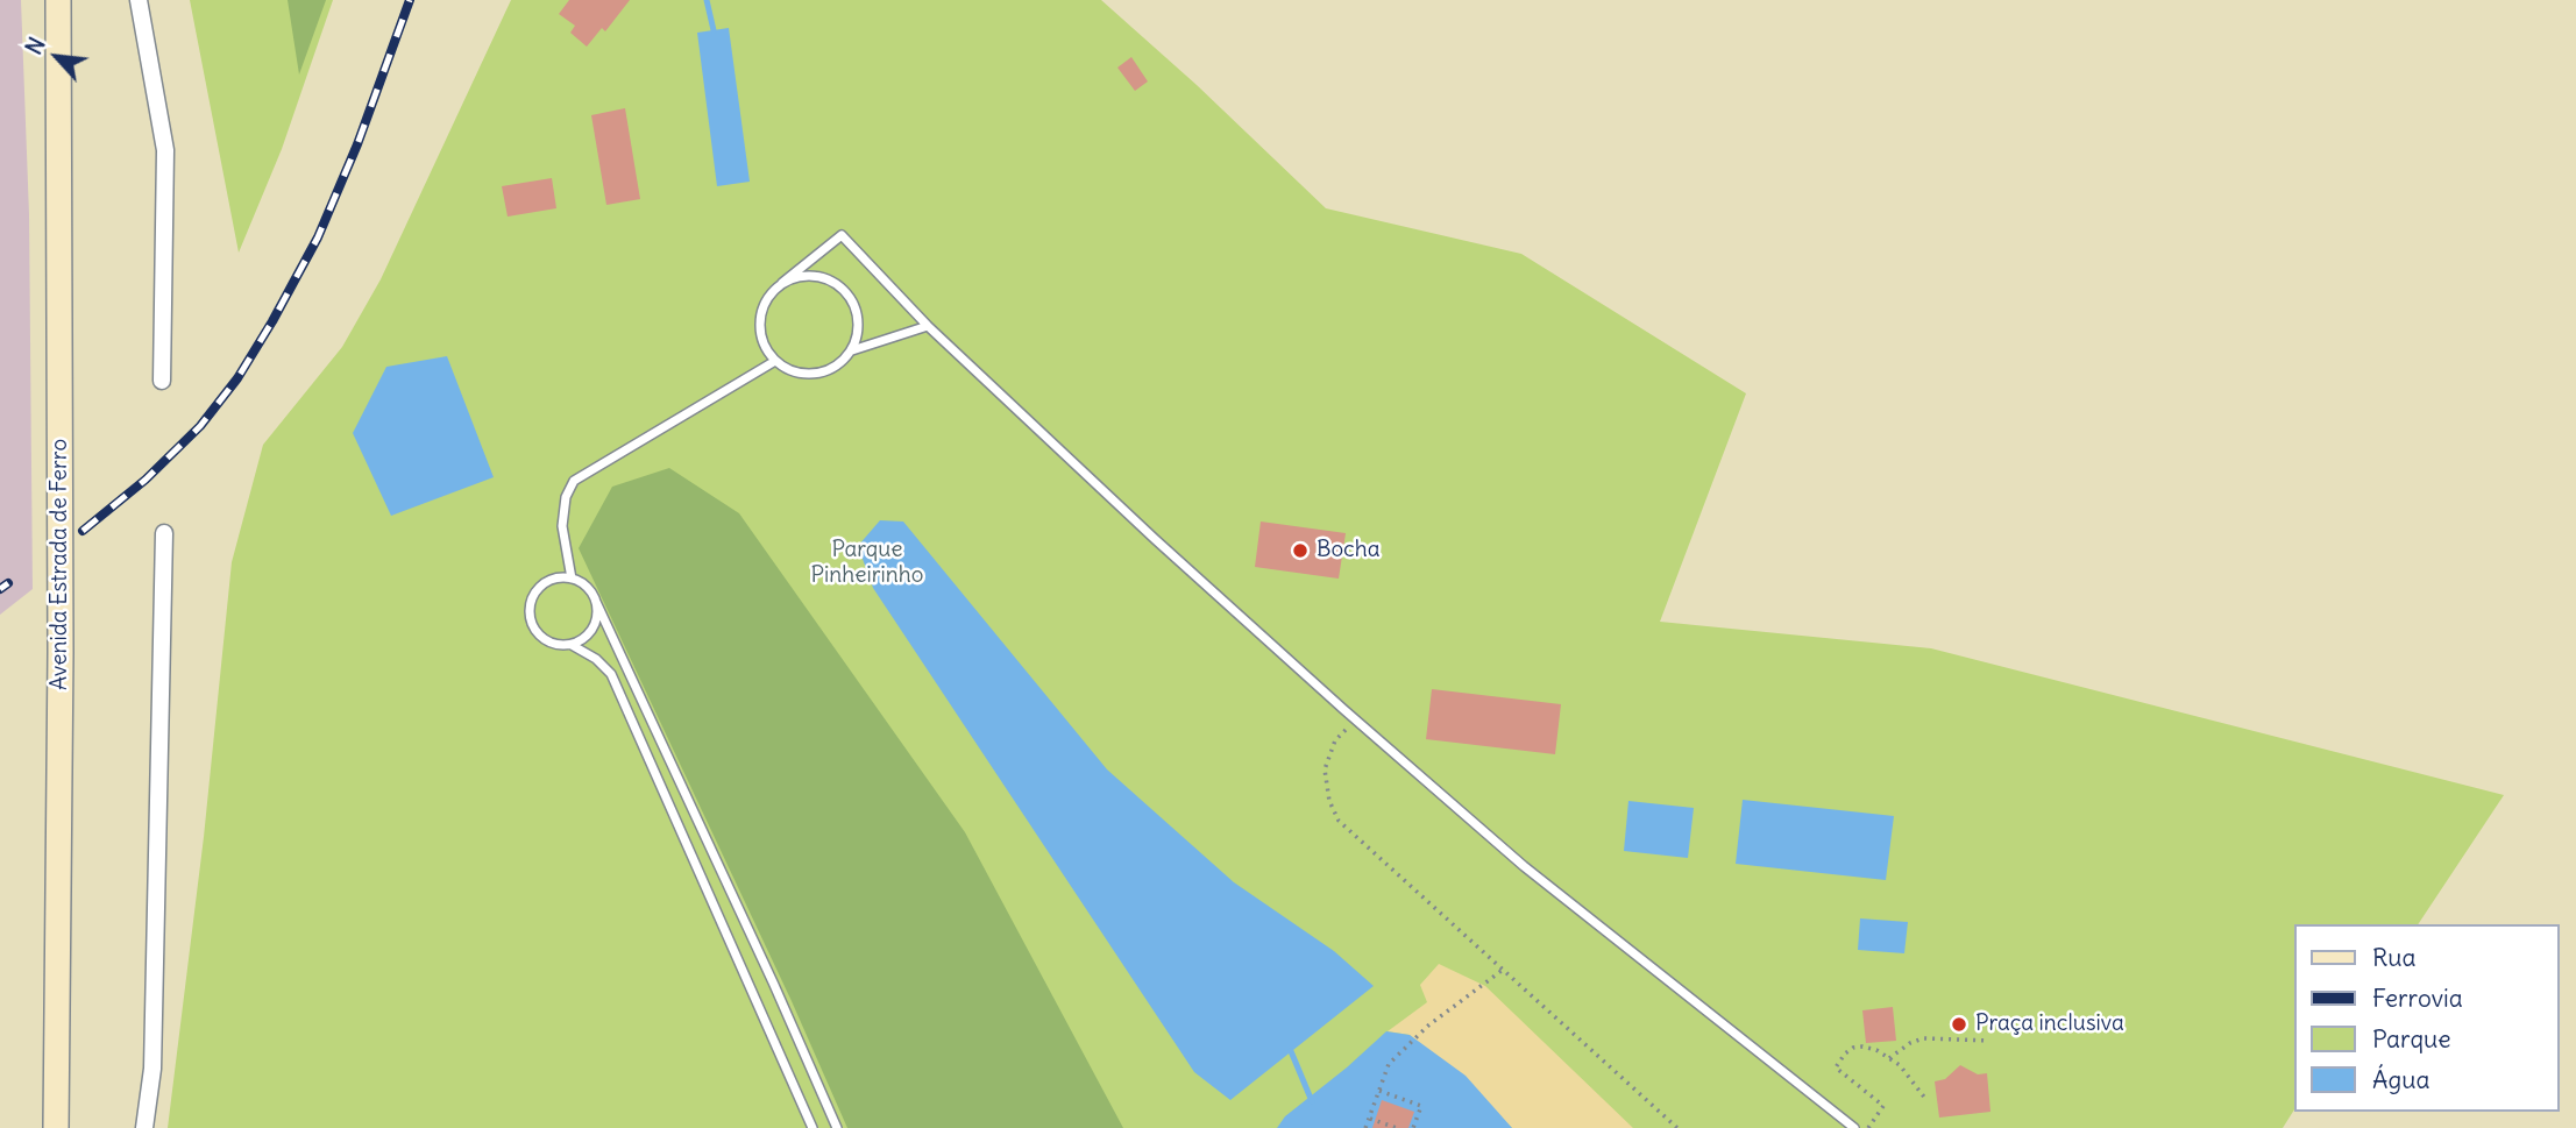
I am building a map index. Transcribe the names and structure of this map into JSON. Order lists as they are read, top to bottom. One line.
{"streets":{"main road":["Avenida Estrada de Ferro"]},"parks":["Parque Pinheirinho"],"places":["Bocha","Praça inclusiva"],"legend":["Rua","Ferrovia","Parque","Água"],"north":"top left"}
